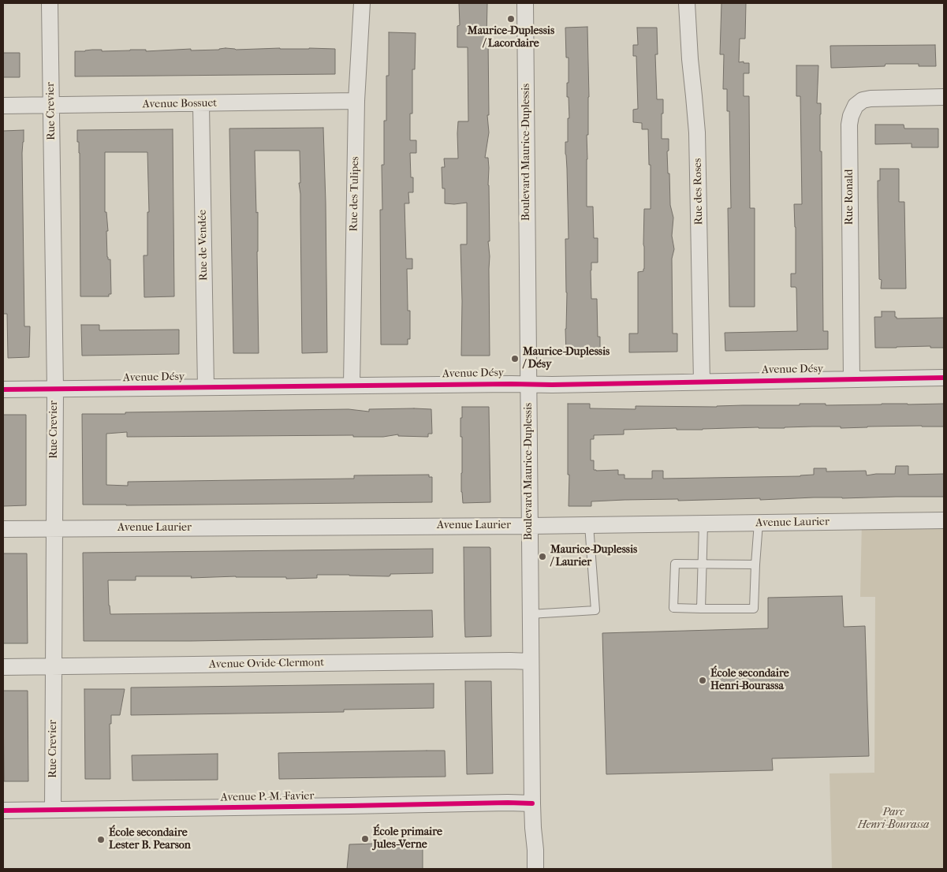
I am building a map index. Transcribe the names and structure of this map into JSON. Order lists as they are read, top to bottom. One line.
{"streets":{"street":["Avenue Bossuet","Rue Crevier","Boulevard Maurice-Duplessis","Rue des Roses","Rue des Tulipes","Rue Ronald","Rue de Vendée","Avenue Désy","Avenue Laurier","Avenue Ovide-Clermont","Avenue P.-M.-Favier"]},"crossings":[["Avenue Bossuet","Rue Crevier"],["Avenue Bossuet","Rue des Tulipes"],["Avenue Bossuet","Rue de Vendée"],["Rue Crevier","Avenue Désy"],["Rue Crevier","Avenue Laurier"],["Rue Crevier","Avenue Ovide-Clermont"],["Rue Crevier","Avenue P.-M.-Favier"],["Boulevard Maurice-Duplessis","Avenue Désy"],["Boulevard Maurice-Duplessis","Avenue Laurier"],["Boulevard Maurice-Duplessis","Avenue Ovide-Clermont"],["Boulevard Maurice-Duplessis","Avenue P.-M.-Favier"],["Rue des Roses","Avenue Désy"],["Rue des Tulipes","Avenue Désy"],["Rue Ronald","Avenue Désy"],["Rue de Vendée","Avenue Désy"]],"parks":["Parc Henri-Bourassa"],"places":["Maurice-Duplessis / Lacordaire","Maurice-Duplessis / Désy","Maurice-Duplessis / Laurier","École secondaire Henri-Bourassa","École primaire Jules-Verne","École secondaire Lester B. Pearson"]}
